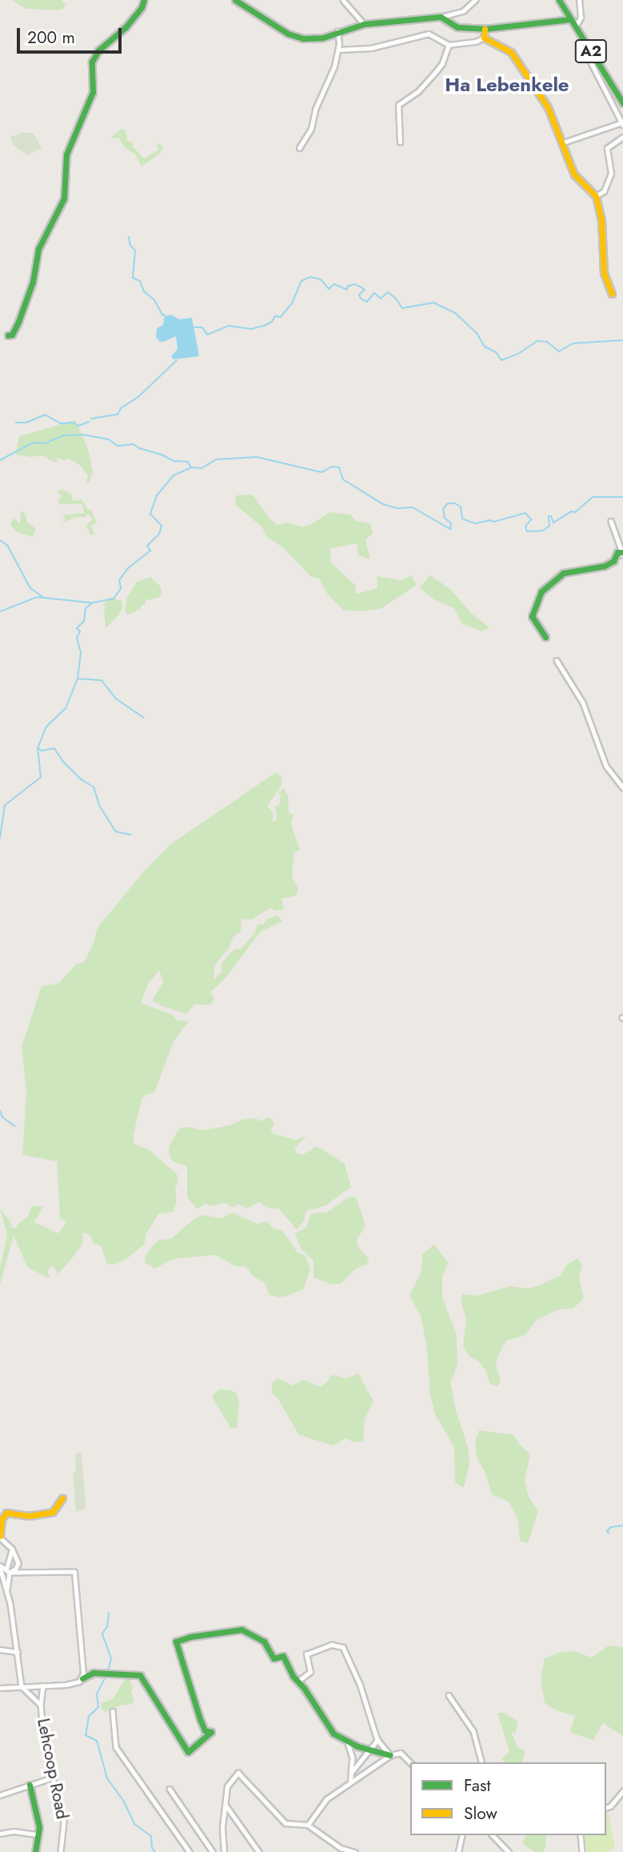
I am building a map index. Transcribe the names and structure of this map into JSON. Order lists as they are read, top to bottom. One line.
{"streets":{"street":["A2","Lehcoop Road"]},"districts":["Ha Lebenkele"],"legend":["Fast","Slow"],"scale_bar":"200 m"}
